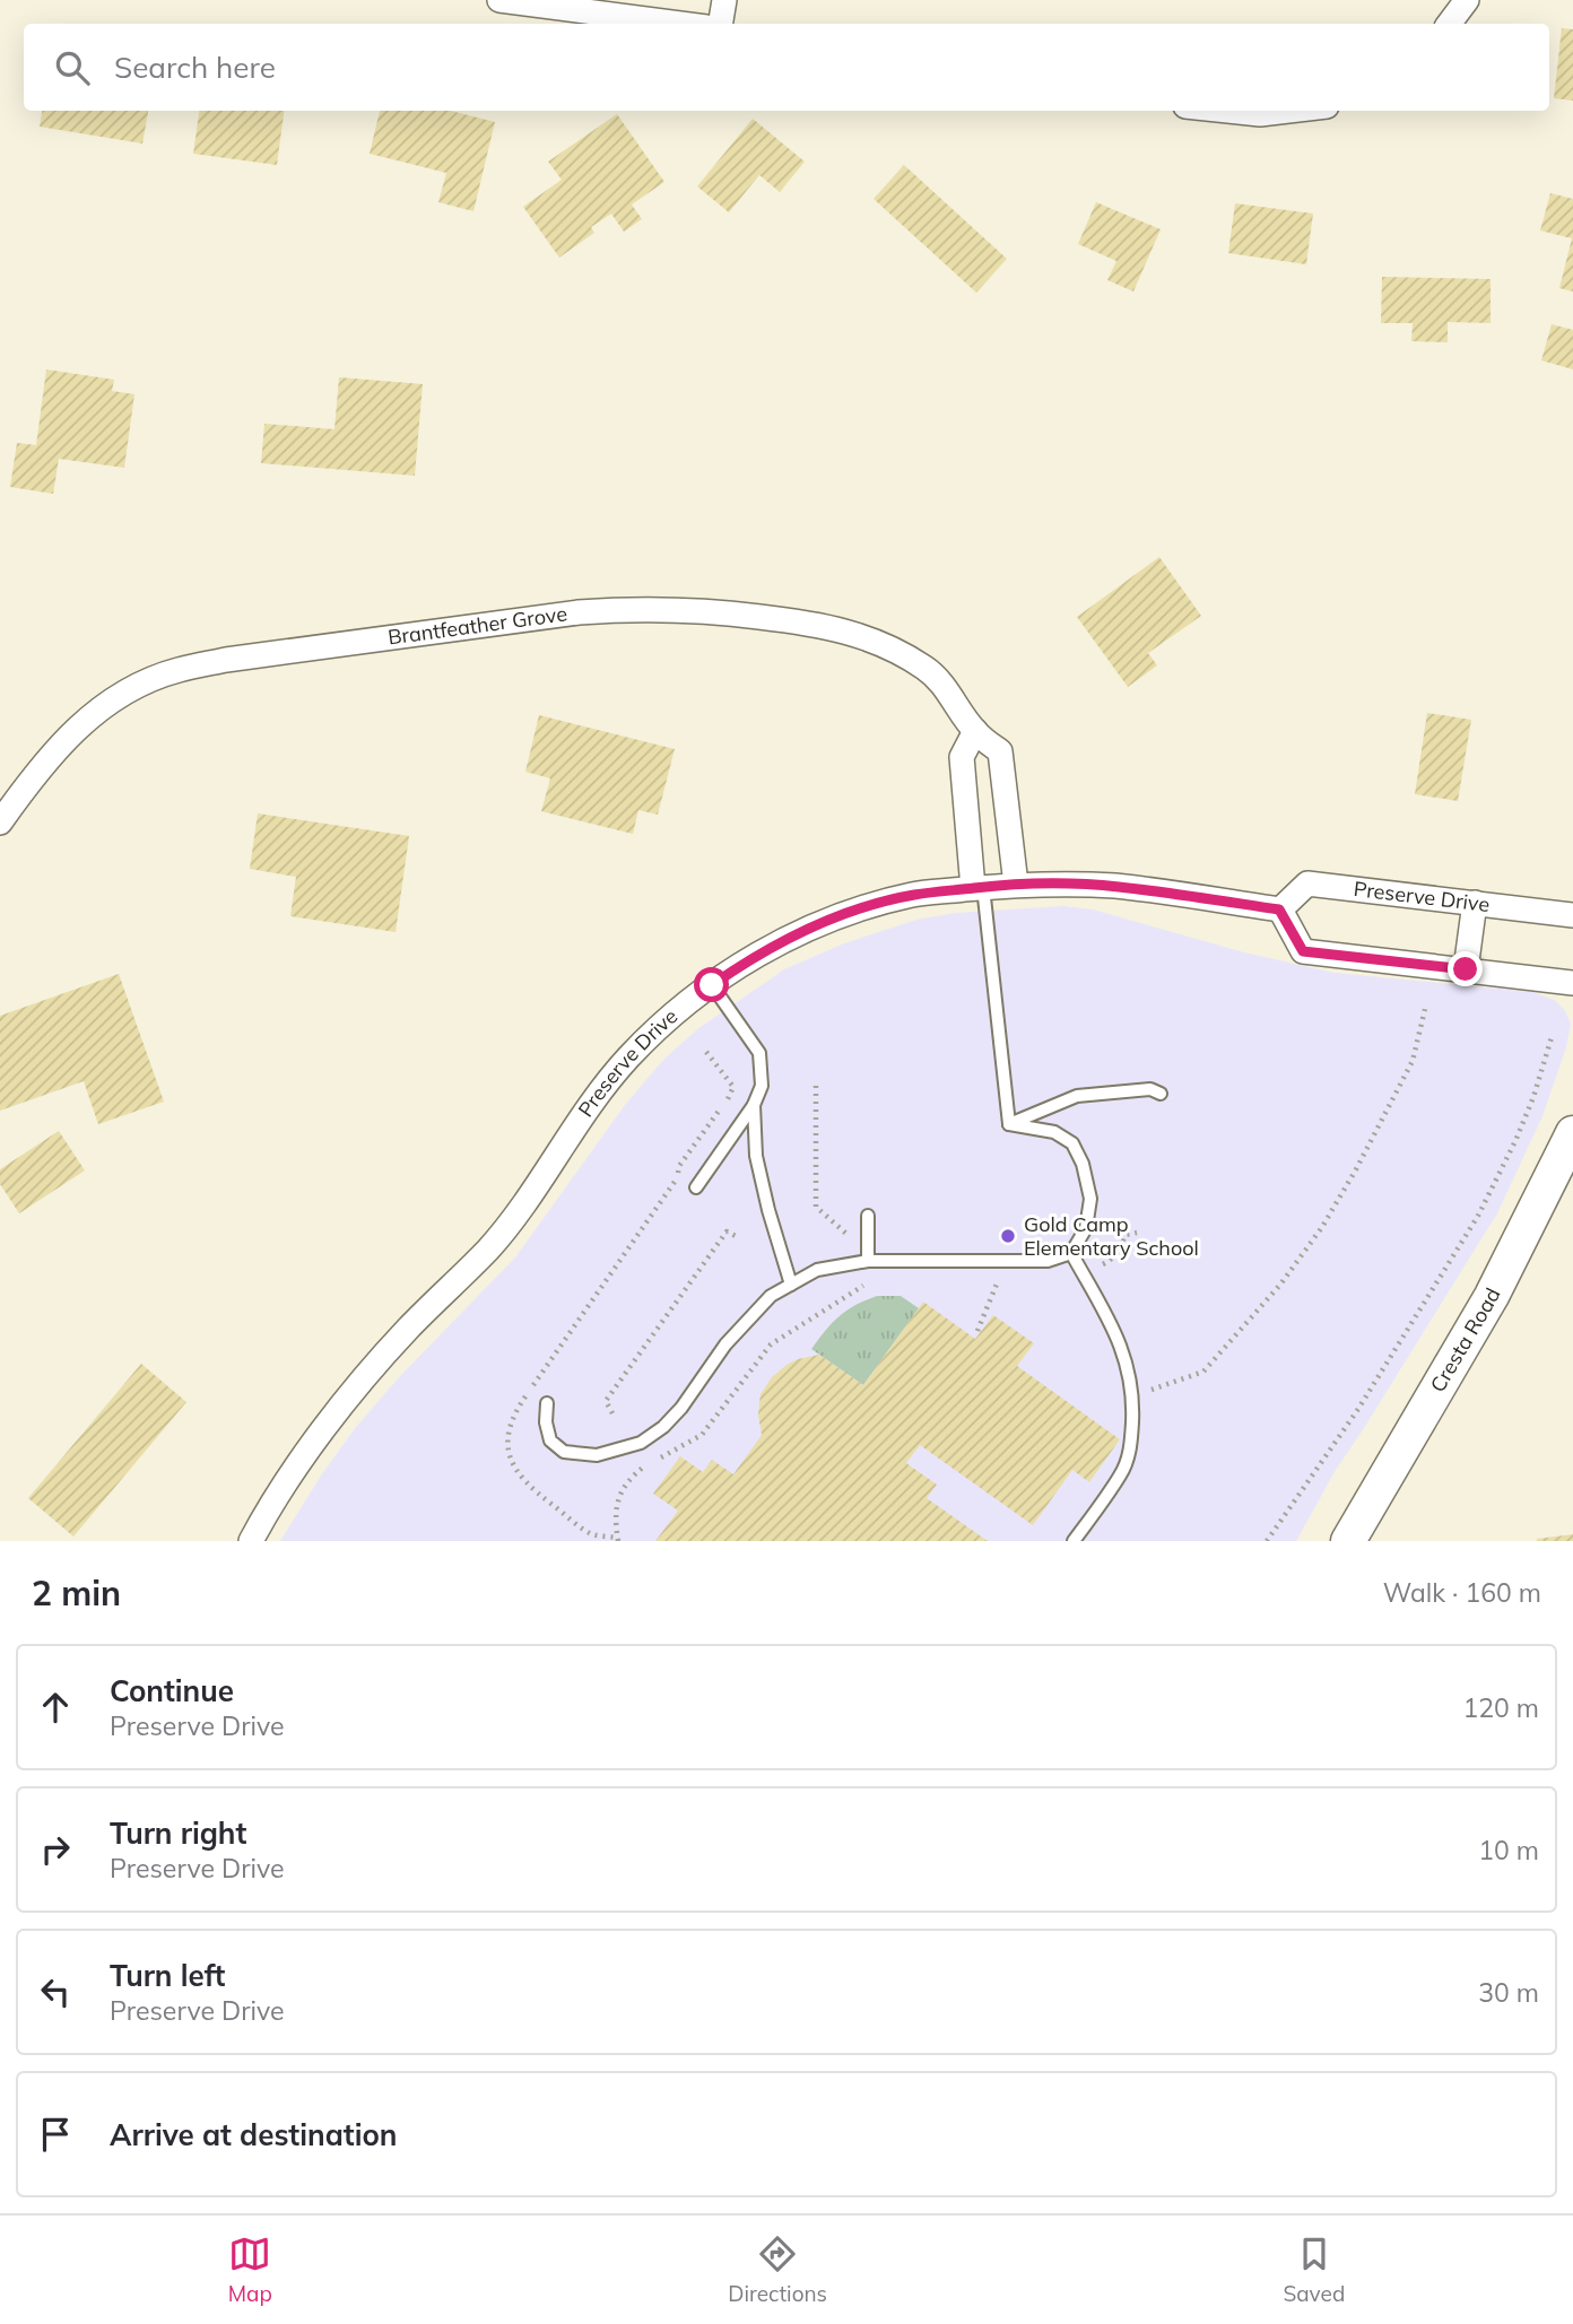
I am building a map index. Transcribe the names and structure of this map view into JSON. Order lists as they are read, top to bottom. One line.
{"streets":{"main road":["Cresta Road"],"street":["Brantfeather Grove","Preserve Drive"]},"crossings":[["Brantfeather Grove","Preserve Drive"]],"places":["Gold Camp Elementary School"],"page":{"search":"Search here","heading":["2 min","Walk · 160 m"],"list":[["Continue","Preserve Drive","120 m"],["Turn right","Preserve Drive","10 m"],["Turn left","Preserve Drive","30 m"],"Arrive at destination"],"nav":["Map","Directions","Saved"]}}
